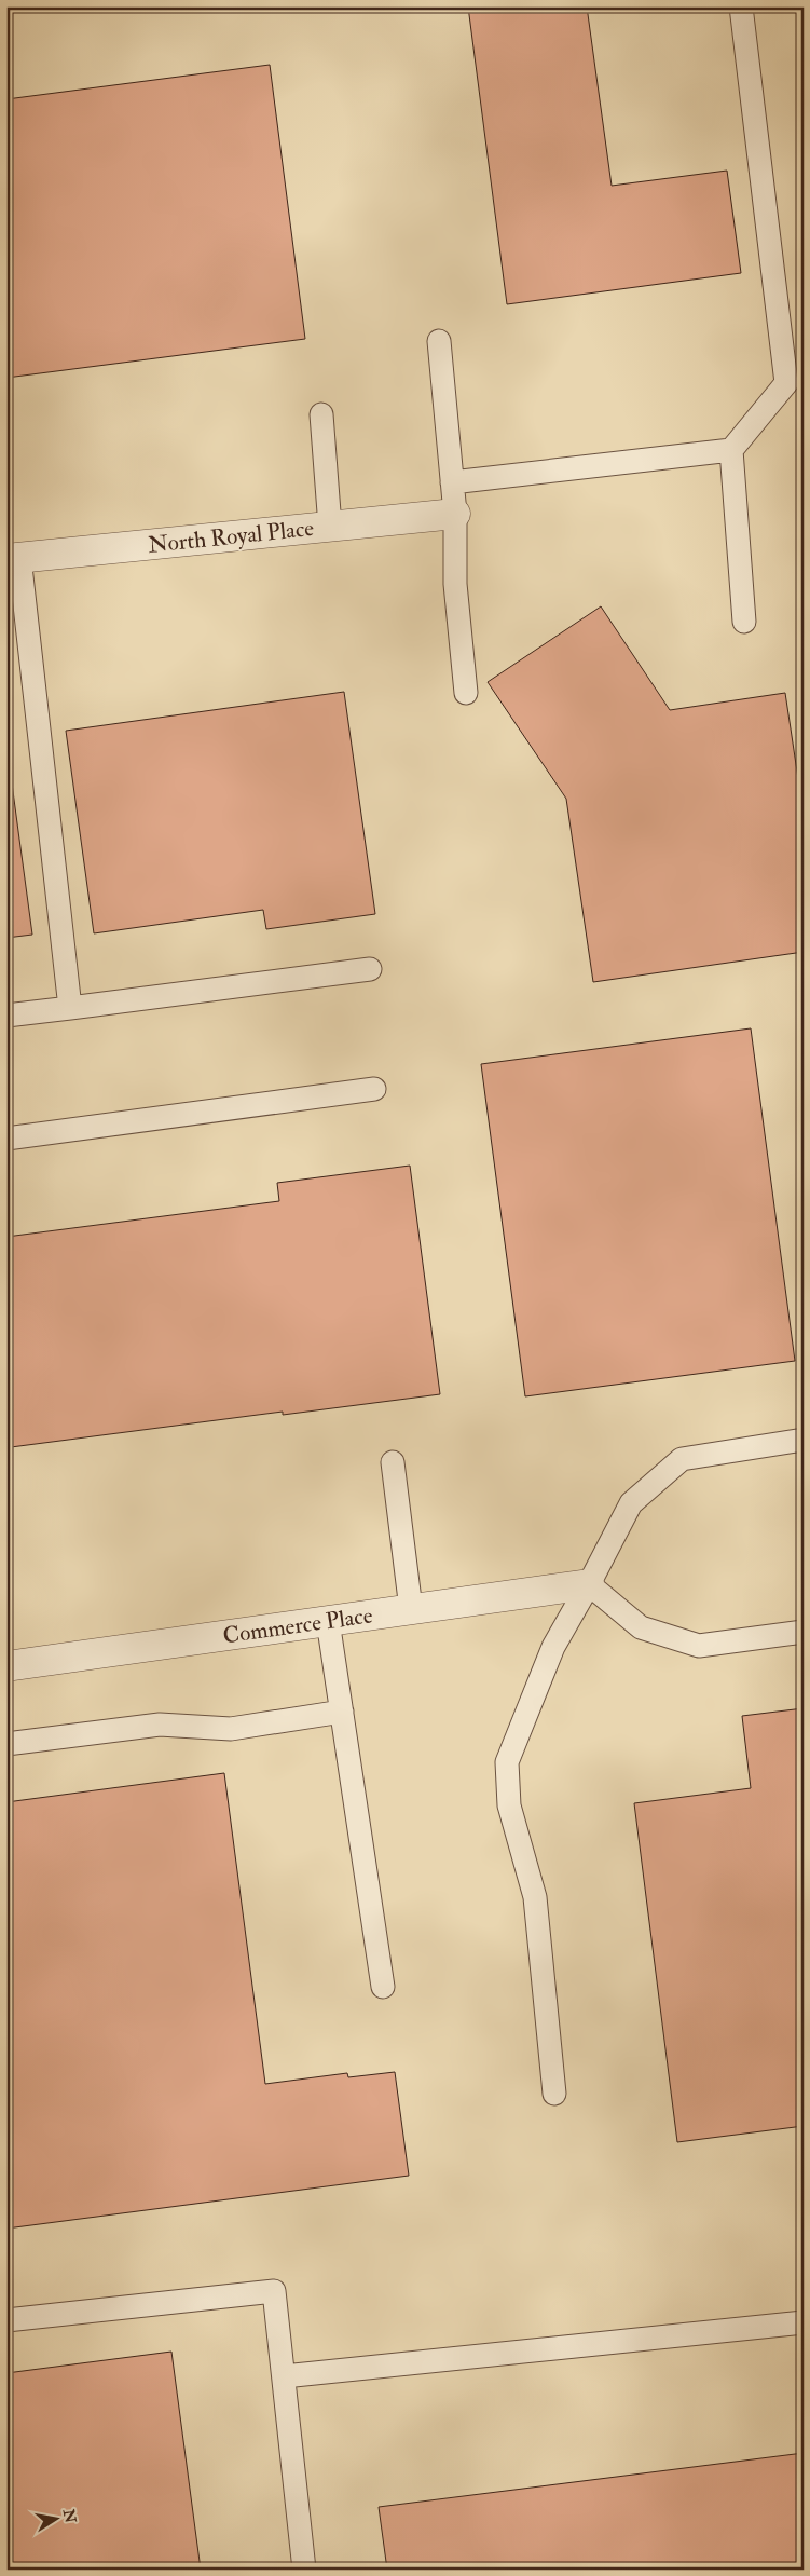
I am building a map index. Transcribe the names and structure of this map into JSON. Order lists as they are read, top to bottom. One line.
{"streets":{"street":["North Royal Place","Commerce Place"]},"north":"right"}
